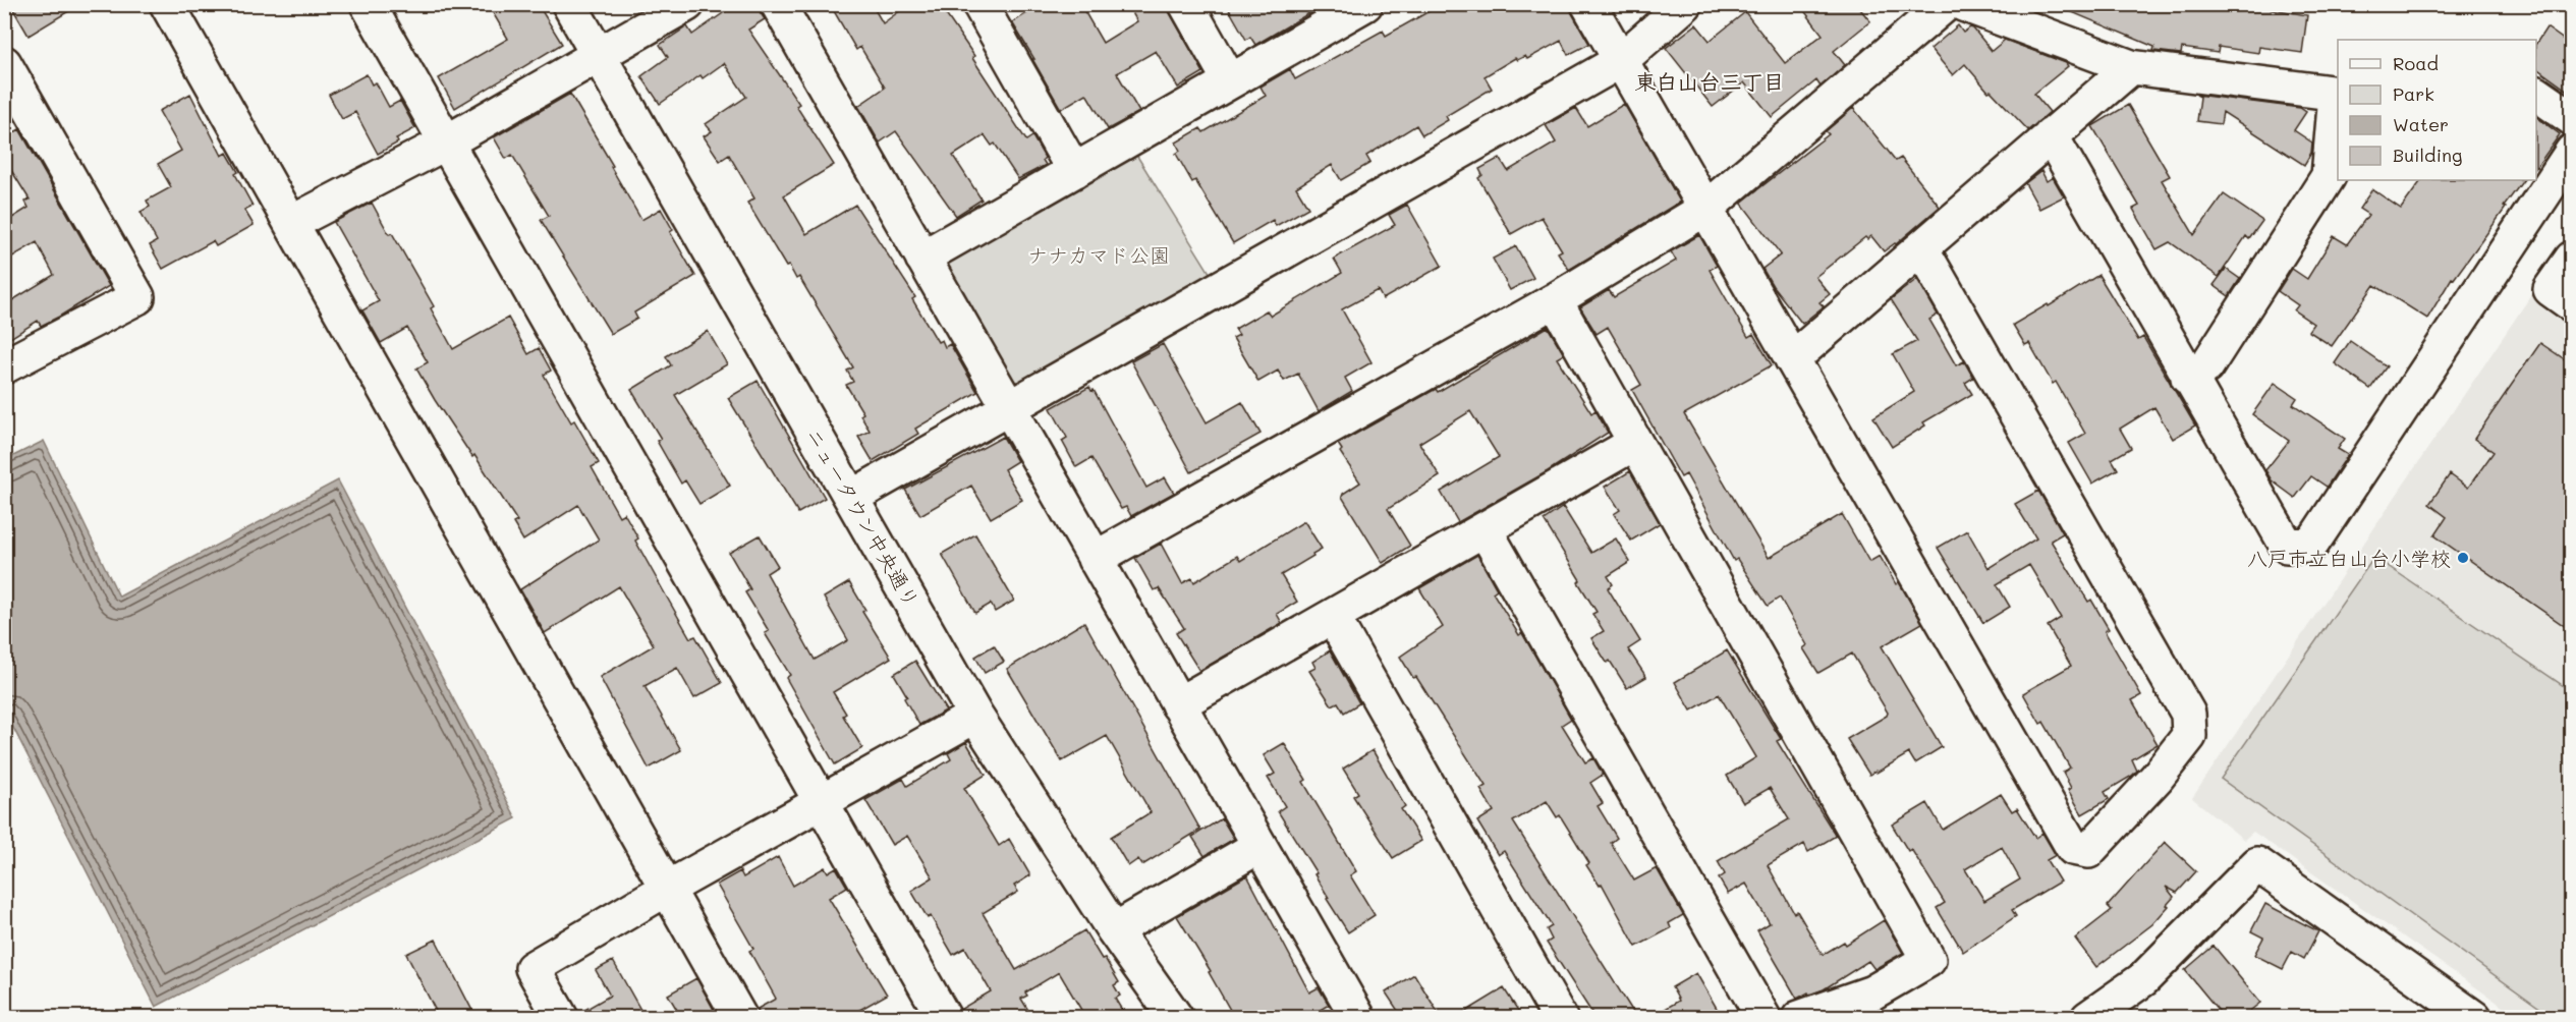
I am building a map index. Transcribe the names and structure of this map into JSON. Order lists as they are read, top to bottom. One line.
{"streets":{"street":["ニュータウン中央通り"]},"districts":["東白山台三丁目"],"parks":["ナナカマド公園"],"places":["八戸市立白山台小学校"],"legend":["Road","Park","Water","Building"]}
